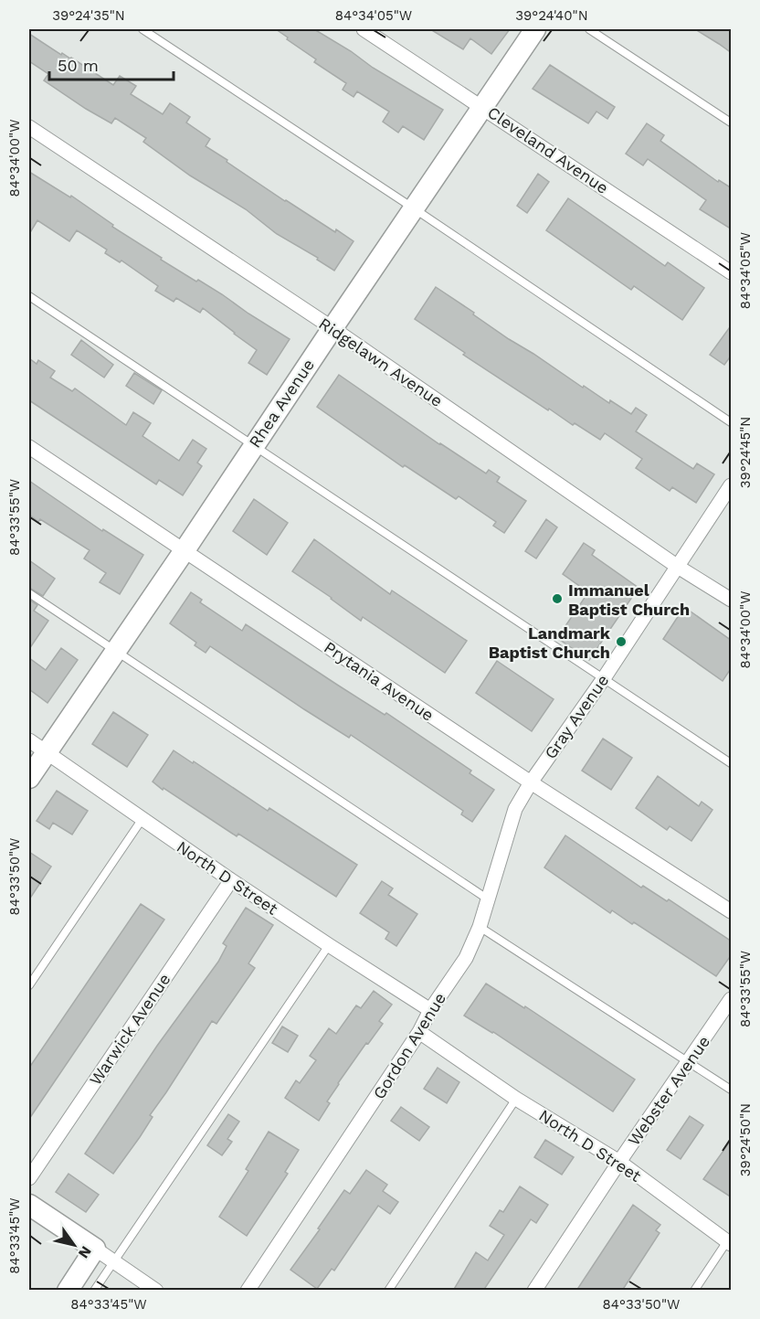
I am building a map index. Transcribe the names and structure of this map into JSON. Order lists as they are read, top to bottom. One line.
{"streets":{"street":["Cleveland Avenue","Ridgelawn Avenue","Rhea Avenue","Prytania Avenue","Gray Avenue","North D Street","Warwick Avenue","Gordon Avenue","Webster Avenue"]},"crossings":[["Cleveland Avenue","Rhea Avenue"],["Ridgelawn Avenue","Rhea Avenue"],["Ridgelawn Avenue","Gray Avenue"],["Rhea Avenue","Prytania Avenue"],["Rhea Avenue","North D Street"],["Prytania Avenue","Gray Avenue"],["Prytania Avenue","Gordon Avenue"],["Gray Avenue","Gordon Avenue"],["North D Street","Warwick Avenue"],["North D Street","Gordon Avenue"],["North D Street","Webster Avenue"]],"places":["Immanuel Baptist Church","Landmark Baptist Church"],"scale_bar":"50 m","north":"bottom right","coordinates":["39°24'35\"N","84°34'05\"W","39°24'40\"N","84°34'00\"W","39°24'45\"N","84°33'55\"W","84°33'50\"W","39°24'50\"N","84°33'45\"W"]}
